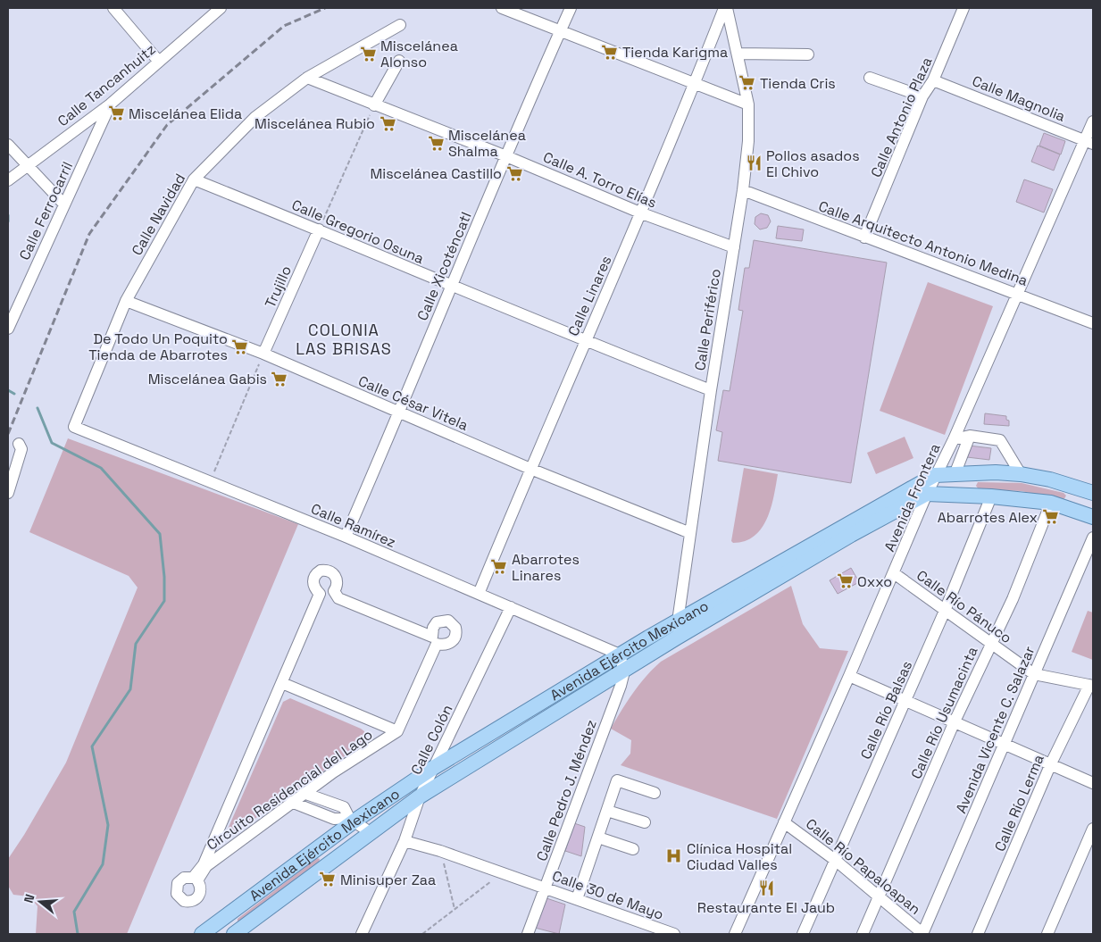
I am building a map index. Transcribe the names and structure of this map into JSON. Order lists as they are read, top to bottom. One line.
{"streets":{"main road":["Avenida Ejército Mexicano"],"street":["Calle Tancanhuitz","Calle Magnolia","Calle Antonio Plaza","Calle A. Torro Elías","Calle Ferrocarril","Calle Navidad","Calle Gregorio Osuna","Calle Arquitecto Antonio Medina","Calle Xicoténcatl","Trujillo","Calle Linares","Calle Periférico","Calle César Vitela","Avenida Frontera","Calle Ramírez","Calle Río Pánuco","Calle Río Balsas","Calle Río Usumacinta","Avenida Vicente C. Salazar","Calle Colón","Circuito Residencial del Lago","Calle Pedro J. Méndez","Calle Río Lerma","Calle Río Papaloapan","Calle 30 de Mayo"]},"crossings":[["Calle Tancanhuitz","Calle Ferrocarril"],["Calle Magnolia","Calle Antonio Plaza"],["Calle Magnolia","Avenida Frontera"],["Calle Antonio Plaza","Calle Arquitecto Antonio Medina"],["Calle A. Torro Elías","Calle Navidad"],["Calle A. Torro Elías","Calle Xicoténcatl"],["Calle A. Torro Elías","Calle Linares"],["Calle A. Torro Elías","Calle Periférico"],["Calle Navidad","Calle Gregorio Osuna"],["Calle Navidad","Calle César Vitela"],["Calle Navidad","Calle Ramírez"],["Calle Gregorio Osuna","Calle Xicoténcatl"],["Calle Gregorio Osuna","Trujillo"],["Calle Gregorio Osuna","Calle Linares"],["Calle Gregorio Osuna","Calle Periférico"],["Calle Arquitecto Antonio Medina","Calle Periférico"],["Calle Arquitecto Antonio Medina","Avenida Frontera"],["Calle Xicoténcatl","Calle César Vitela"],["Calle Xicoténcatl","Calle Ramírez"],["Trujillo","Calle César Vitela"],["Calle Linares","Calle Periférico"],["Calle Linares","Calle César Vitela"],["Calle Linares","Calle Ramírez"],["Calle Periférico","Calle César Vitela"],["Calle Periférico","Avenida Ejército Mexicano"],["Avenida Frontera","Calle Río Pánuco"],["Avenida Frontera","Avenida Ejército Mexicano"],["Avenida Frontera","Calle Río Papaloapan"],["Calle Ramírez","Avenida Ejército Mexicano"],["Calle Ramírez","Calle Colón"],["Calle Ramírez","Calle Pedro J. Méndez"],["Calle Río Pánuco","Calle Río Balsas"],["Calle Río Pánuco","Calle Río Usumacinta"],["Calle Río Pánuco","Avenida Vicente C. Salazar"],["Calle Río Pánuco","Calle Río Lerma"],["Avenida Ejército Mexicano","Calle Colón"],["Avenida Ejército Mexicano","Calle Pedro J. Méndez"],["Calle Río Balsas","Calle Río Papaloapan"],["Calle Río Usumacinta","Calle Río Papaloapan"],["Avenida Vicente C. Salazar","Calle Río Papaloapan"],["Calle Colón","Calle 30 de Mayo"],["Calle Pedro J. Méndez","Calle 30 de Mayo"]],"districts":["COLONIA LAS BRISAS"],"places":{"supermarket":["Tienda Karigma","Miscelánea Alonso","Tienda Cris","Miscelánea Elida","Miscelánea Rubio","Miscelánea Shalma","Miscelánea Castillo","De Todo Un Poquito Tienda de Abarrotes","Miscelánea Gabis","Abarrotes Alex","Abarrotes Linares","Oxxo","Minisuper Zaa"],"restaurant":["Pollos asados El Chivo","Restaurante El Jaub"],"hospital":["Clínica Hospital Ciudad Valles"]},"north":"left"}
